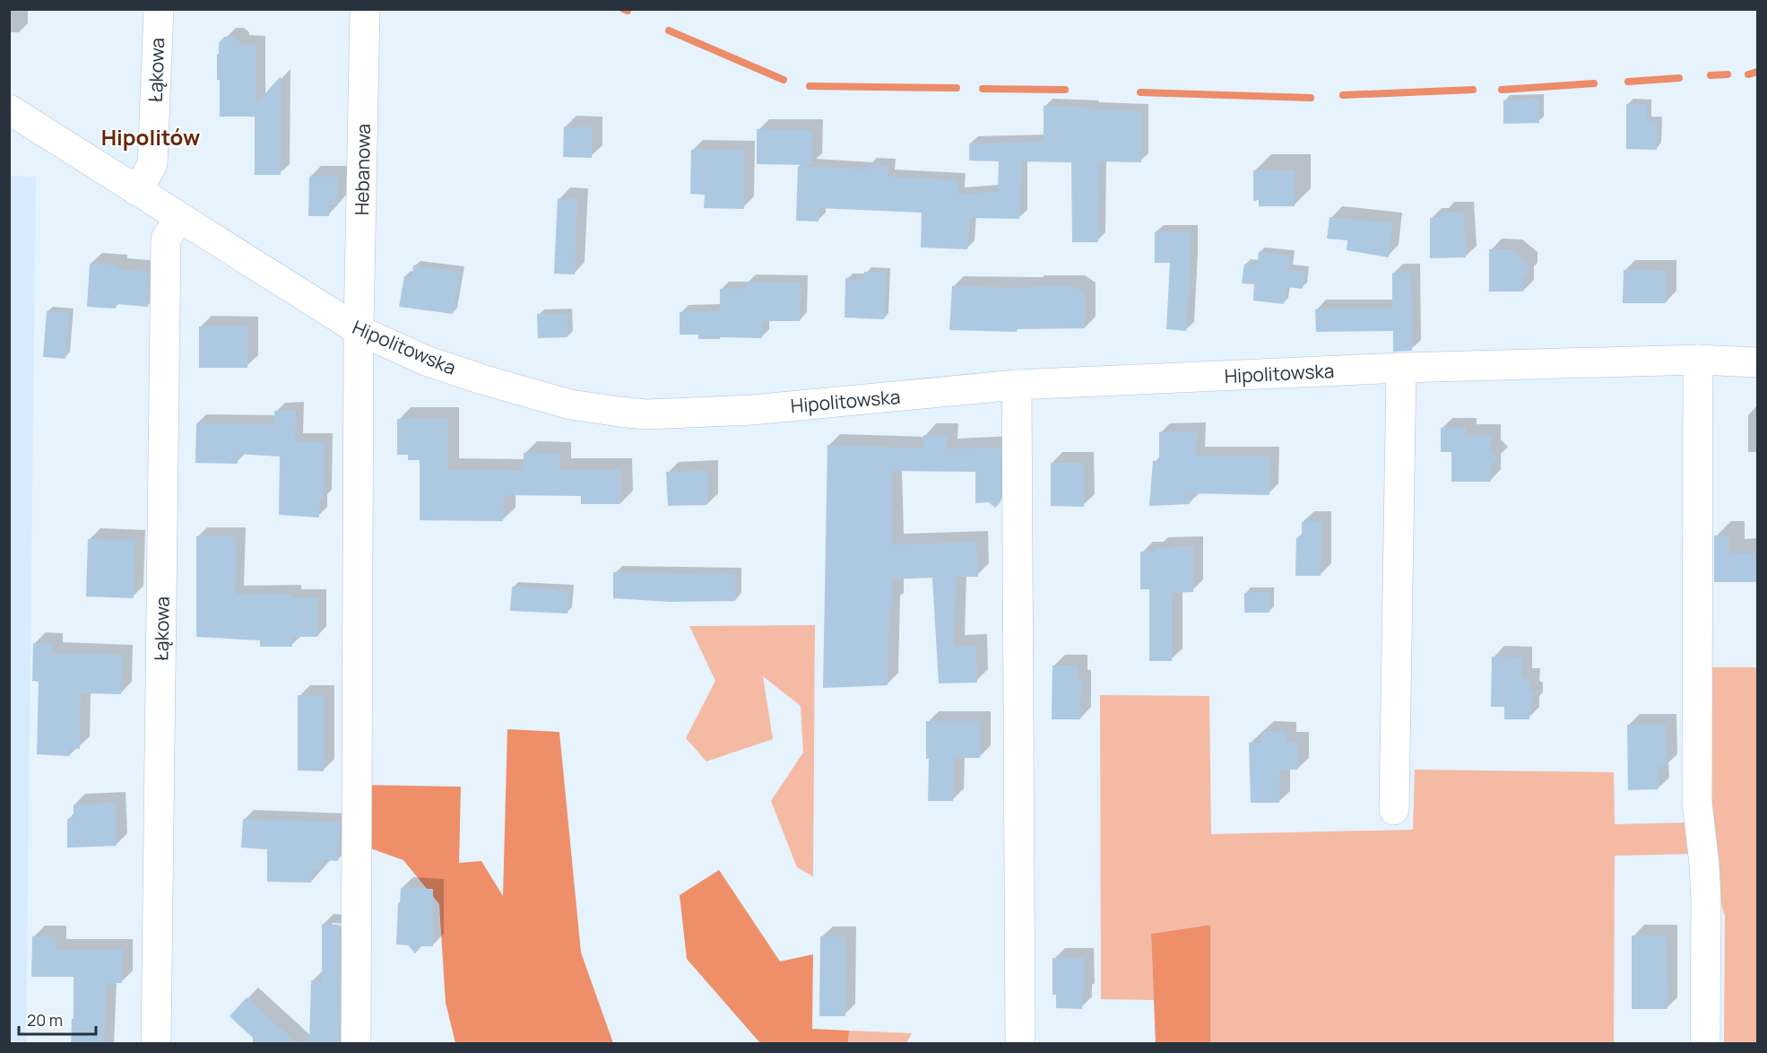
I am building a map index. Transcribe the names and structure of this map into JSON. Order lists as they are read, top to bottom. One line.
{"streets":{"street":["Łąkowa","Hebanowa","Hipolitowska"]},"crossings":[["Łąkowa","Hipolitowska"],["Hebanowa","Hipolitowska"]],"districts":["Hipolitów"],"scale_bar":"20 m"}
